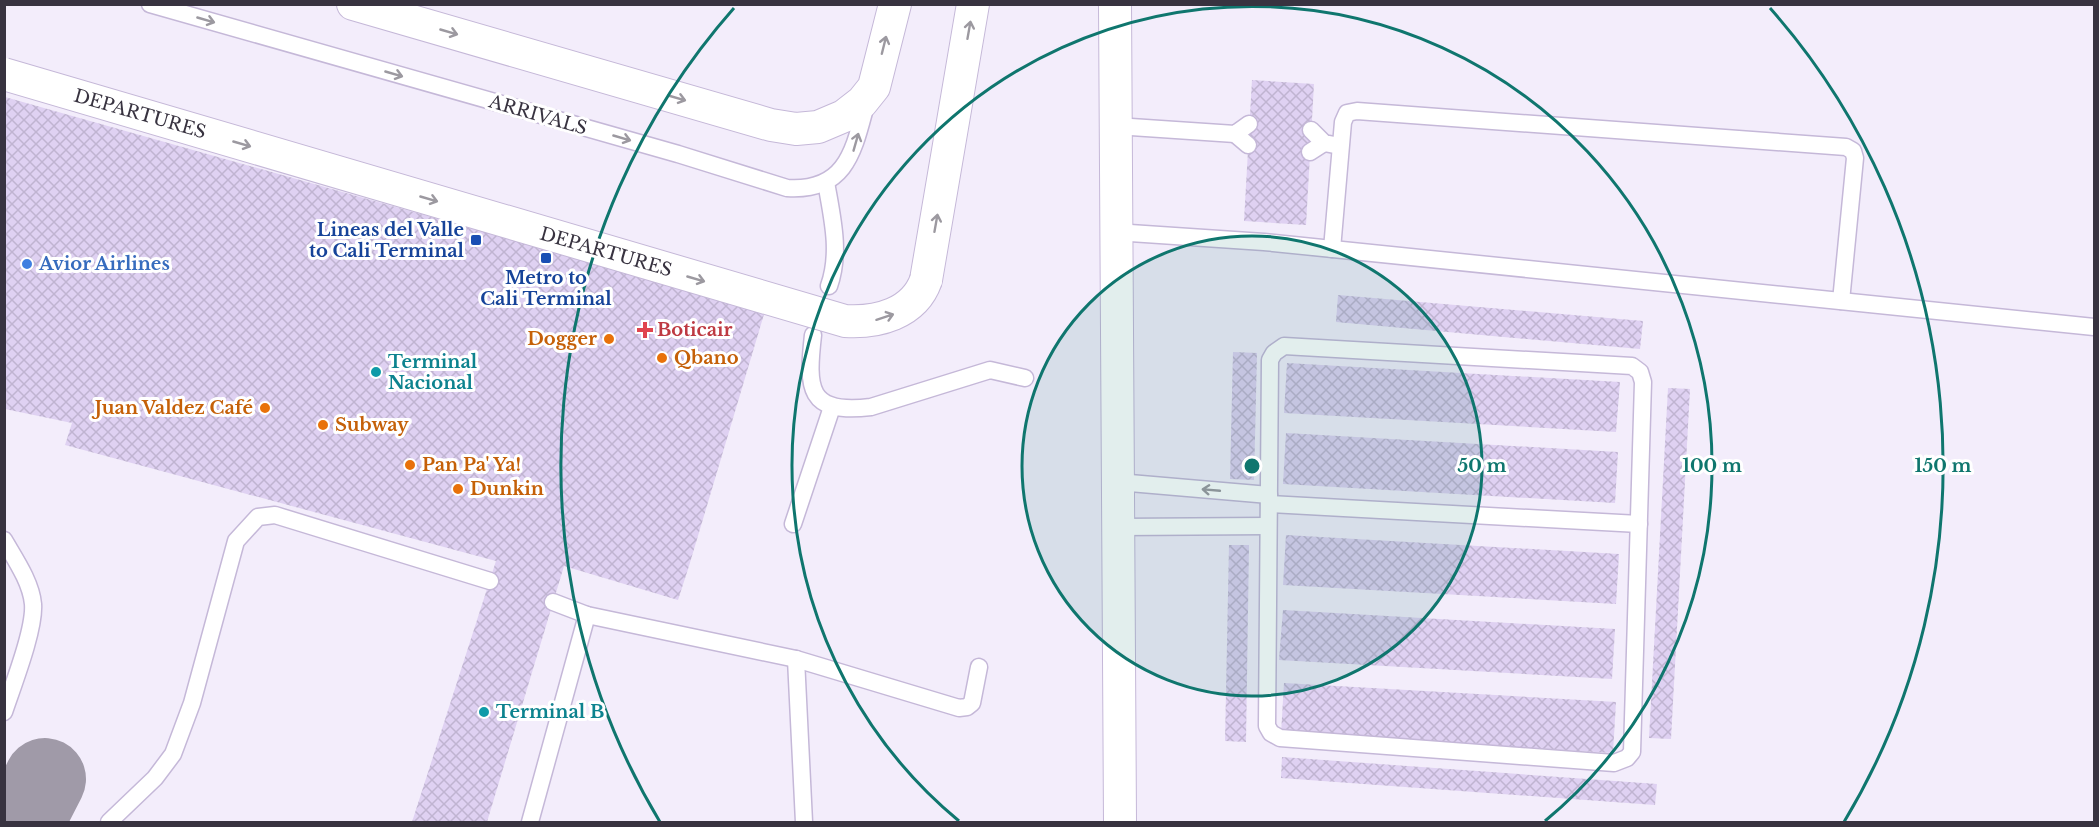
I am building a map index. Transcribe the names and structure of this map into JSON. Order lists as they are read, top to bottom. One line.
{"streets":{"street":["DEPARTURES"],"lane":["ARRIVALS"]},"one_way":["ARRIVALS"],"places":{"transit":["Lineas del Valle to Cali Terminal","Metro to Cali Terminal"],"other":["Avior Airlines","Dogger","Qbano","Terminal Nacional","Juan Valdez Café","Subway","Pan Pa' Ya!","Dunkin","Terminal B"],"health":["Boticair"]},"rings":["50 m","100 m","150 m"]}
